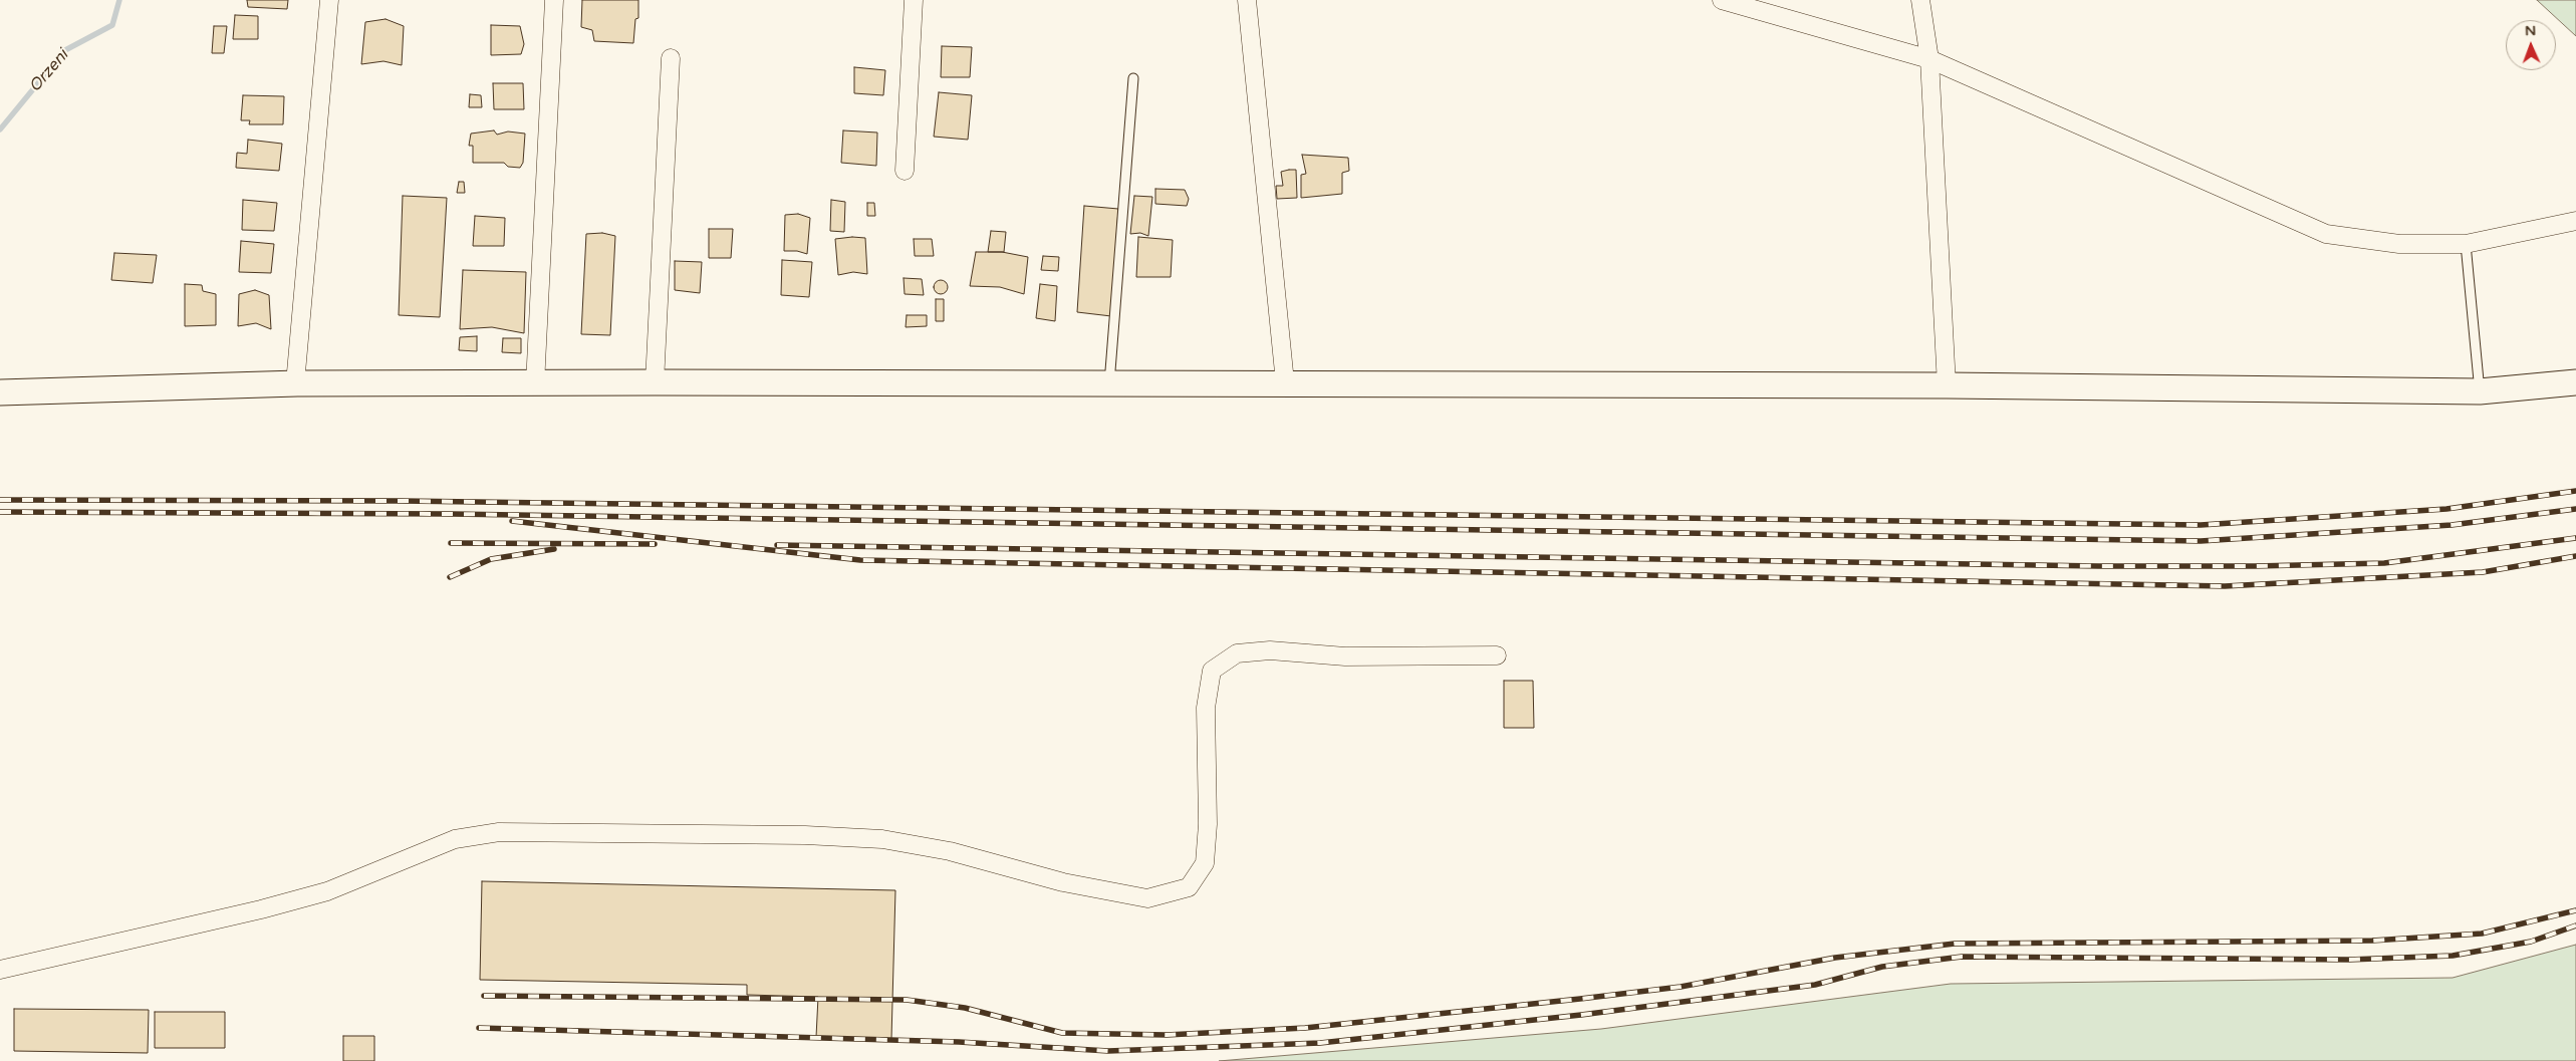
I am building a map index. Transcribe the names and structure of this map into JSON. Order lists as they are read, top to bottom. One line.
{"water":["Orzeni"],"north":"top"}
